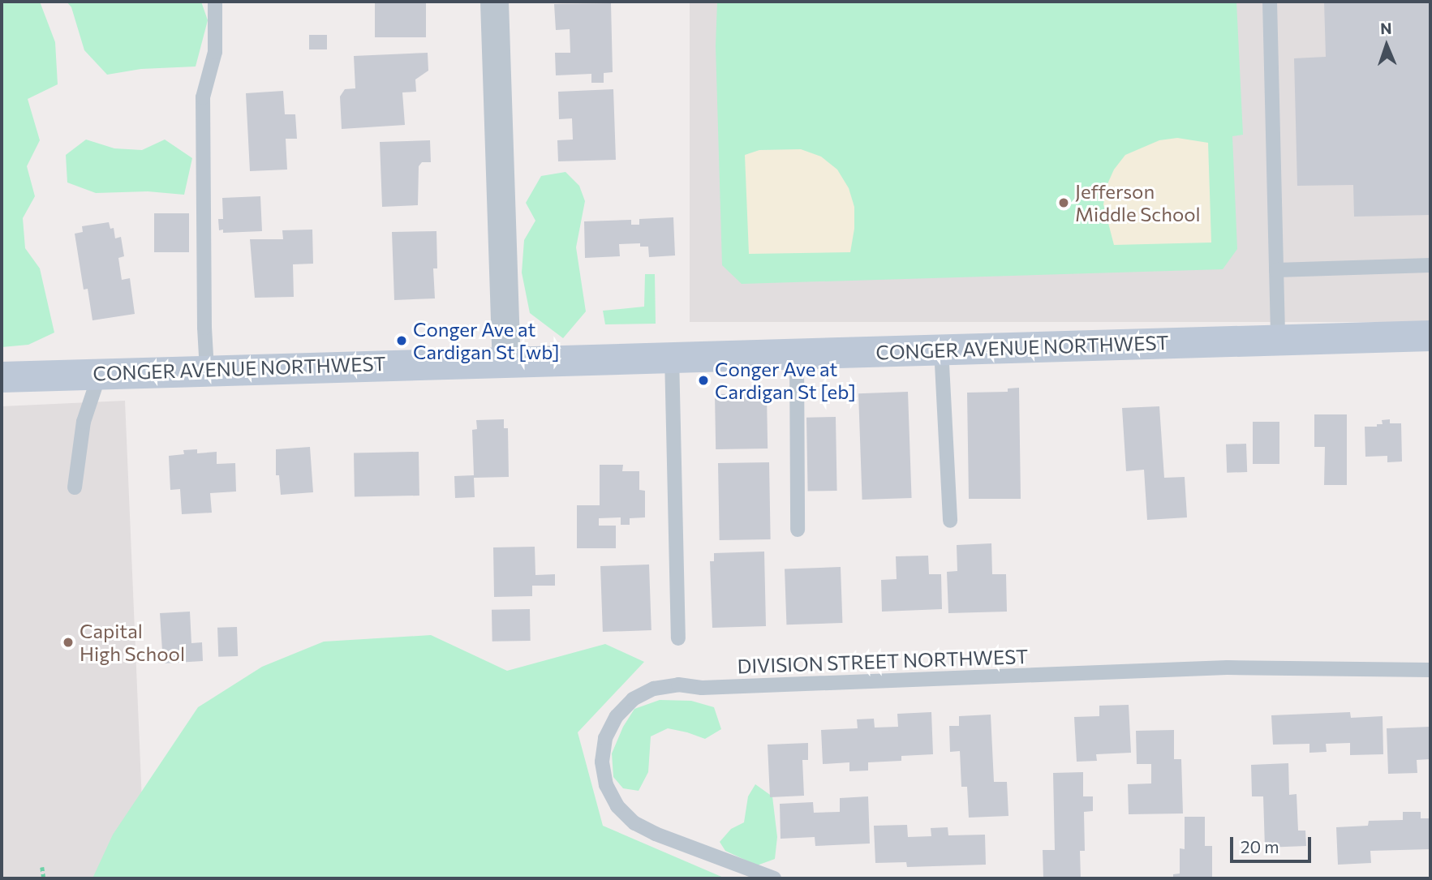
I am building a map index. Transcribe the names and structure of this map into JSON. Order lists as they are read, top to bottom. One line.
{"streets":{"street":["CONGER AVENUE NORTHWEST"],"lane":["DIVISION STREET NORTHWEST"]},"places":["Jefferson Middle School","Conger Ave at Cardigan St [wb]","Conger Ave at Cardigan St [eb]","Capital High School"],"scale_bar":"20 m","north":"top"}
